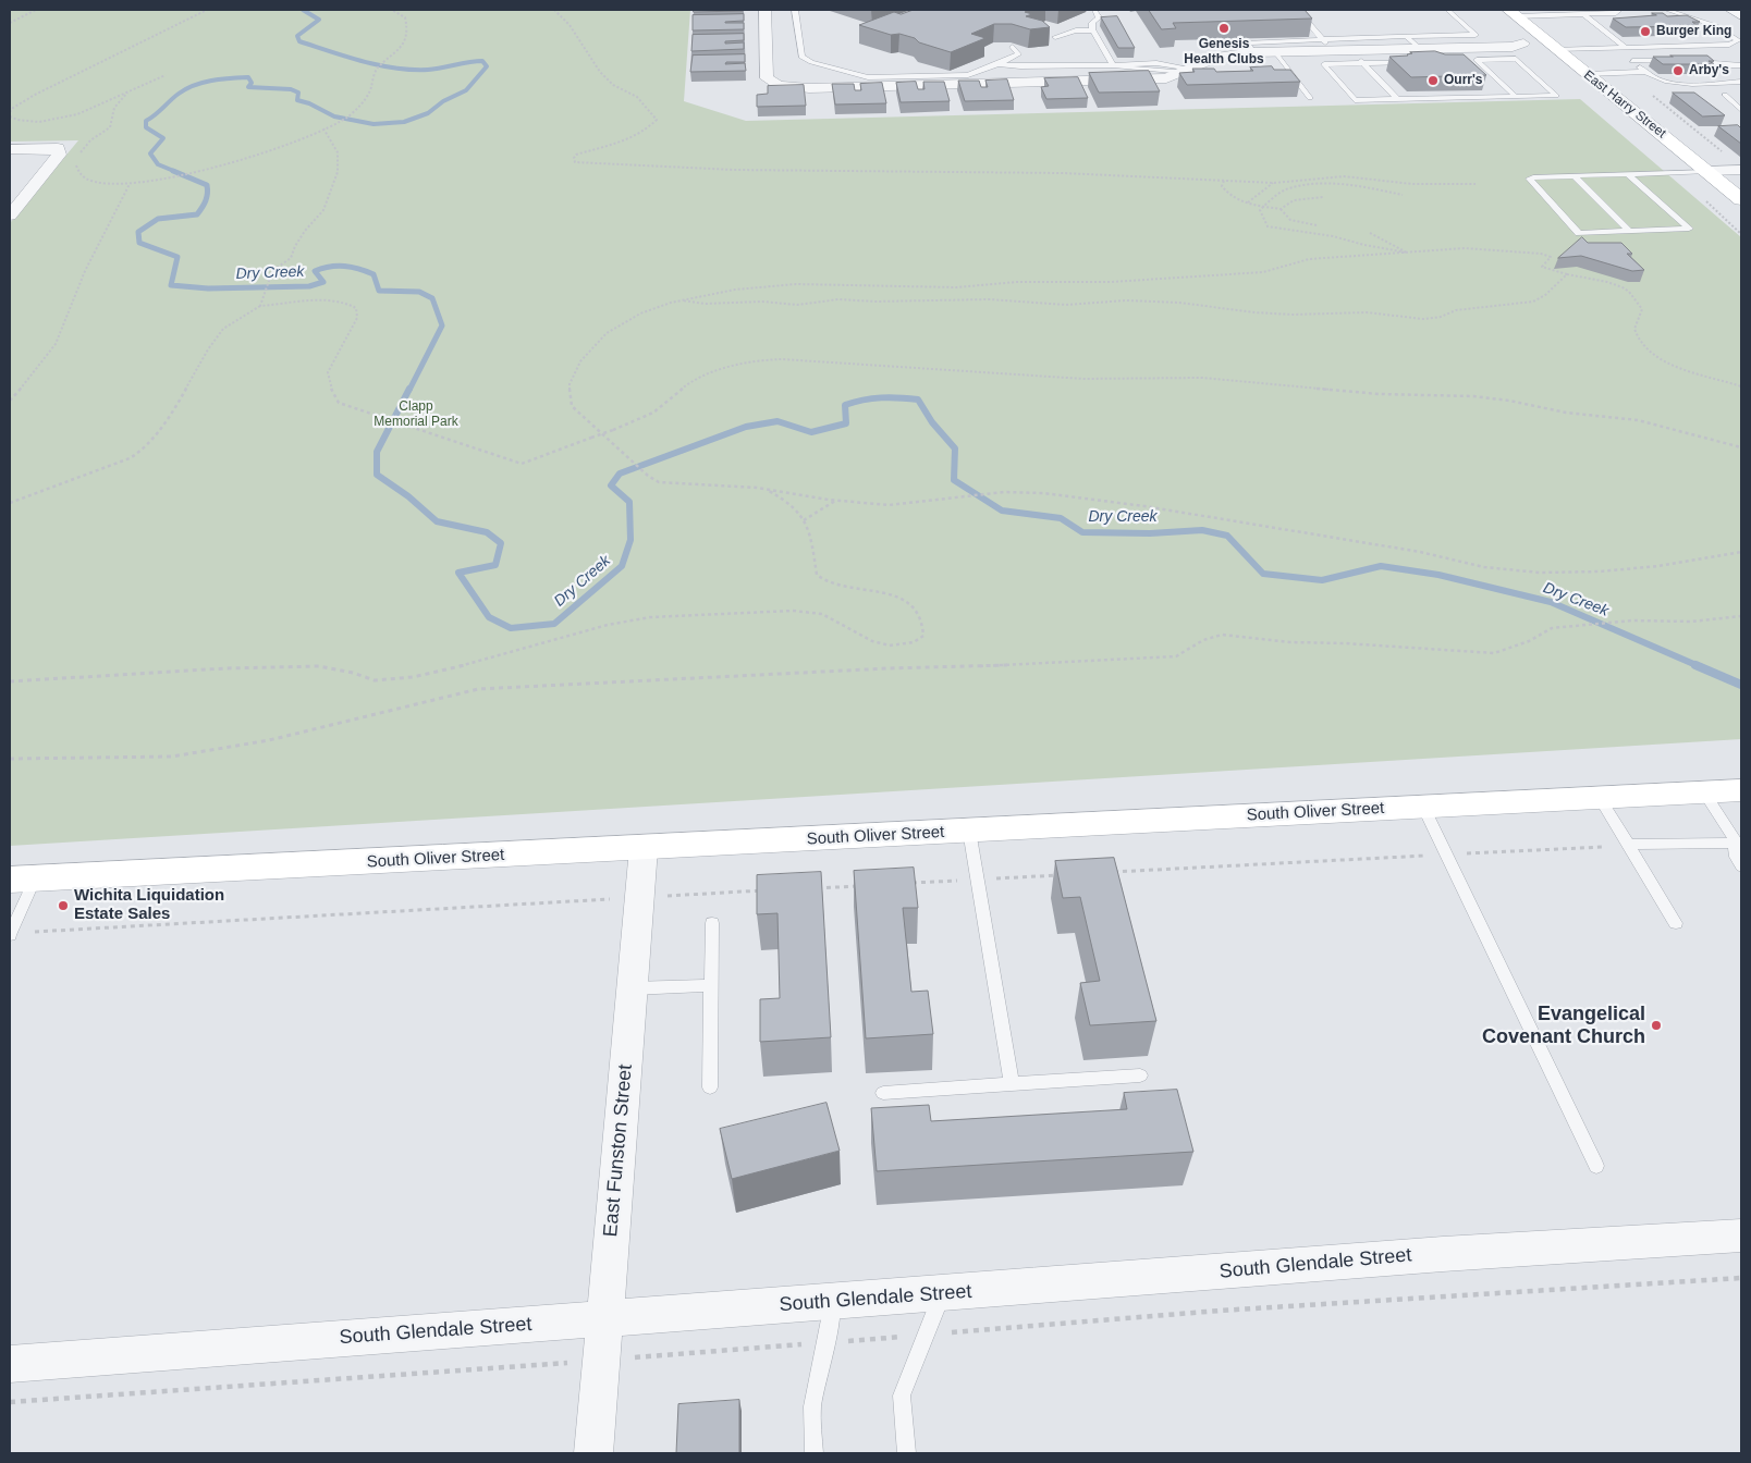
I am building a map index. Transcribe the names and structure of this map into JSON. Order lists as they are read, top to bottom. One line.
{"streets":{"main road":["East Harry Street","South Oliver Street"],"street":["East Funston Street","South Glendale Street"]},"crossings":[["South Oliver Street","East Funston Street"],["East Funston Street","South Glendale Street"]],"water":["Dry Creek"],"parks":["Clapp Memorial Park"],"places":["Genesis Health Clubs","Burger King","Arby's","Ourr's","Wichita Liquidation Estate Sales","Evangelical Covenant Church"]}
